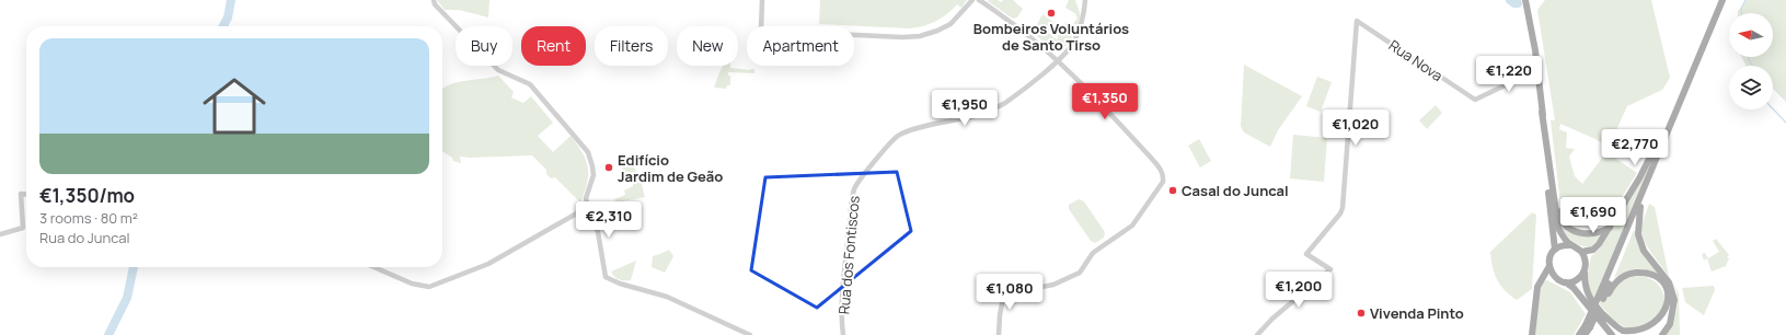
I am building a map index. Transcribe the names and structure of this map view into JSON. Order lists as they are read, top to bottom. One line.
{"streets":{"street":["Rua Nova","Rua dos Fontiscos"]},"places":["Bombeiros Voluntários de Santo Tirso","Edifício Jardim de Geão","Casal do Juncal","Vivenda Pinto"],"north":"left","page":{"chip":["Buy","Rent","Filters","New","Apartment"],"list":[{"name":"€1,350/mo","note":"3 rooms · 80 m² · Rua do Juncal"}],"price":["€1,220","€1,350","€1,950","€1,020","€2,770","€1,690","€2,310","€1,200","€1,080"]}}
